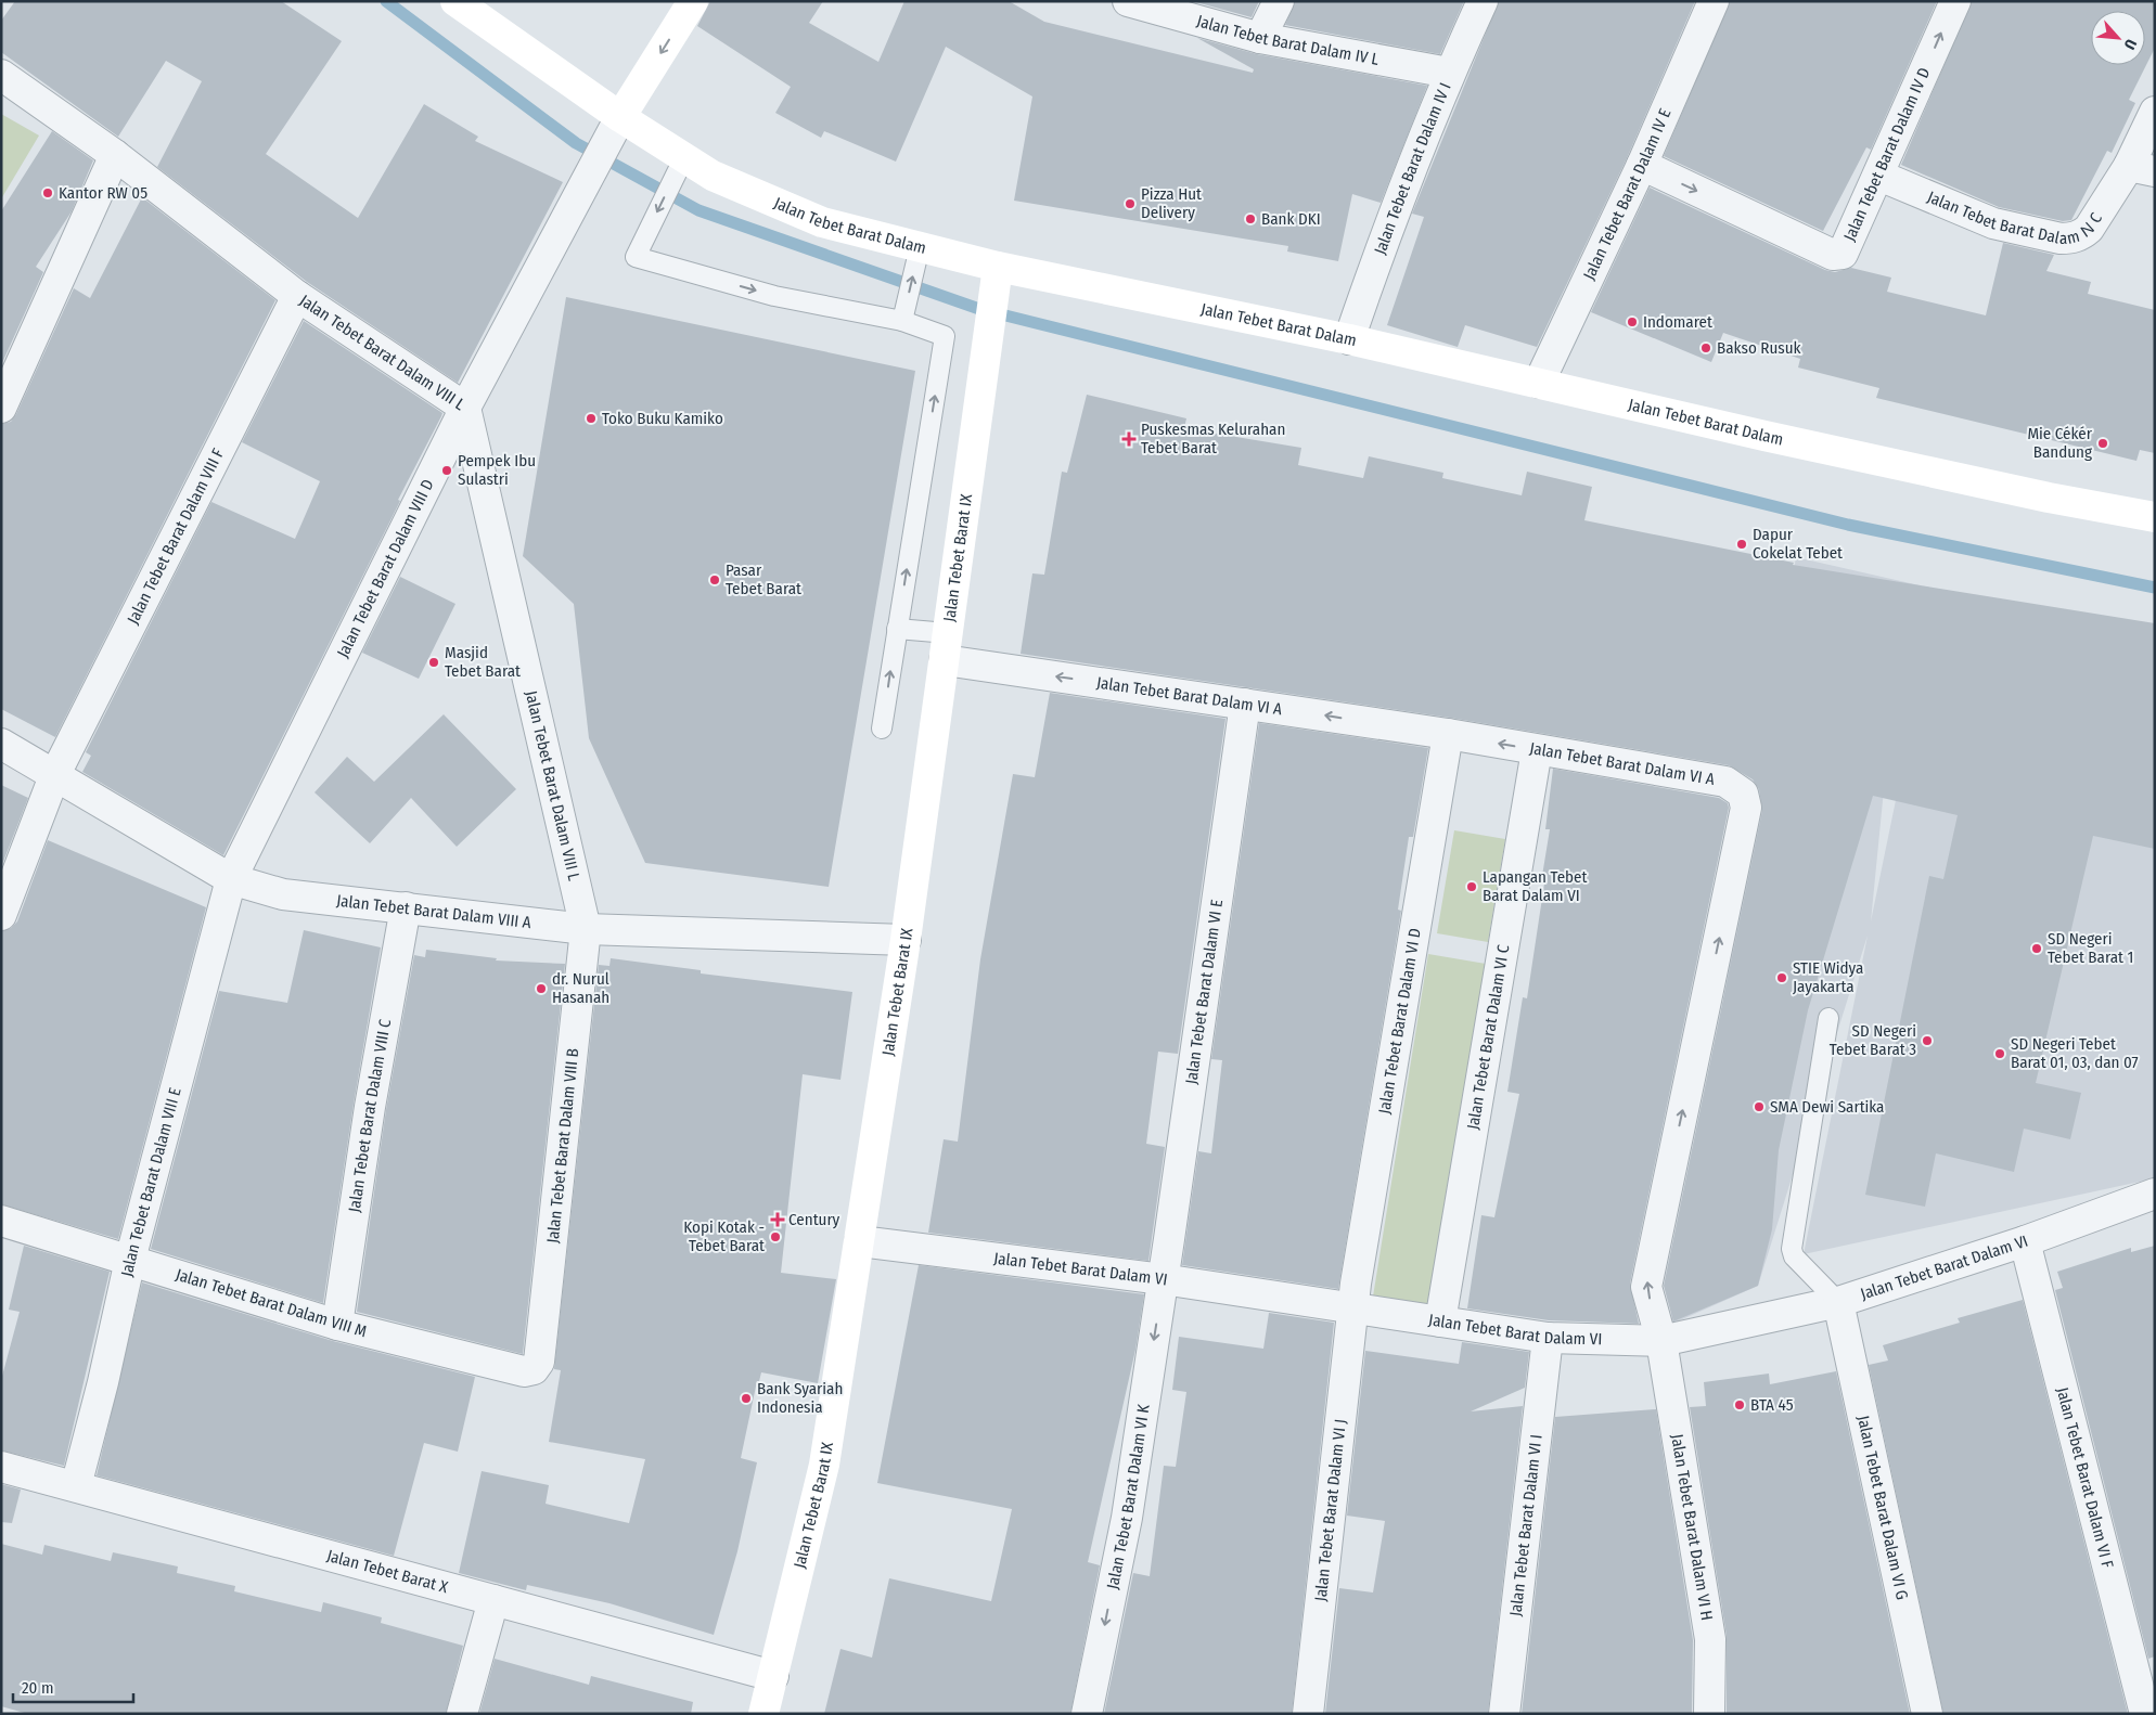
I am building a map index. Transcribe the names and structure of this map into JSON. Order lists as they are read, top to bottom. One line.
{"streets":{"street":["Jalan Tebet Barat Dalam IV L","Jalan Tebet Barat Dalam IV D","Jalan Tebet Barat Dalam IV I","Jalan Tebet Barat Dalam IV E","Jalan Tebet Barat Dalam IV C","Jalan Tebet Barat Dalam","Jalan Tebet Barat Dalam VIII L","Jalan Tebet Barat Dalam VIII F","Jalan Tebet Barat IX","Jalan Tebet Barat Dalam VIII D","Jalan Tebet Barat Dalam VI A","Jalan Tebet Barat Dalam VIII A","Jalan Tebet Barat Dalam VI E","Jalan Tebet Barat Dalam VI D","Jalan Tebet Barat Dalam VI C","Jalan Tebet Barat Dalam VIII C","Jalan Tebet Barat Dalam VIII B","Jalan Tebet Barat Dalam VIII E","Jalan Tebet Barat Dalam VI","Jalan Tebet Barat Dalam VIII M","Jalan Tebet Barat Dalam VI F","Jalan Tebet Barat Dalam VI K","Jalan Tebet Barat Dalam VI G","Jalan Tebet Barat Dalam VI J","Jalan Tebet Barat Dalam VI I","Jalan Tebet Barat Dalam VI H","Jalan Tebet Barat X"]},"crossings":[["Jalan Tebet Barat Dalam IV L","Jalan Tebet Barat Dalam IV I"],["Jalan Tebet Barat Dalam IV D","Jalan Tebet Barat Dalam IV E"],["Jalan Tebet Barat Dalam IV D","Jalan Tebet Barat Dalam IV C"],["Jalan Tebet Barat Dalam IV I","Jalan Tebet Barat Dalam"],["Jalan Tebet Barat Dalam IV E","Jalan Tebet Barat Dalam"],["Jalan Tebet Barat Dalam","Jalan Tebet Barat IX"],["Jalan Tebet Barat Dalam","Jalan Tebet Barat Dalam VIII D"],["Jalan Tebet Barat Dalam VIII L","Jalan Tebet Barat Dalam VIII F"],["Jalan Tebet Barat Dalam VIII L","Jalan Tebet Barat Dalam VIII D"],["Jalan Tebet Barat Dalam VIII L","Jalan Tebet Barat Dalam VIII A"],["Jalan Tebet Barat Dalam VIII L","Jalan Tebet Barat Dalam VIII B"],["Jalan Tebet Barat Dalam VIII F","Jalan Tebet Barat Dalam VIII A"],["Jalan Tebet Barat IX","Jalan Tebet Barat Dalam VI A"],["Jalan Tebet Barat IX","Jalan Tebet Barat Dalam VIII A"],["Jalan Tebet Barat IX","Jalan Tebet Barat Dalam VI"],["Jalan Tebet Barat IX","Jalan Tebet Barat X"],["Jalan Tebet Barat Dalam VIII D","Jalan Tebet Barat Dalam VIII A"],["Jalan Tebet Barat Dalam VIII D","Jalan Tebet Barat Dalam VIII E"],["Jalan Tebet Barat Dalam VI A","Jalan Tebet Barat Dalam VI E"],["Jalan Tebet Barat Dalam VI A","Jalan Tebet Barat Dalam VI D"],["Jalan Tebet Barat Dalam VI A","Jalan Tebet Barat Dalam VI C"],["Jalan Tebet Barat Dalam VI A","Jalan Tebet Barat Dalam VI"],["Jalan Tebet Barat Dalam VI A","Jalan Tebet Barat Dalam VI H"],["Jalan Tebet Barat Dalam VIII A","Jalan Tebet Barat Dalam VIII C"],["Jalan Tebet Barat Dalam VIII A","Jalan Tebet Barat Dalam VIII B"],["Jalan Tebet Barat Dalam VIII A","Jalan Tebet Barat Dalam VIII E"],["Jalan Tebet Barat Dalam VI E","Jalan Tebet Barat Dalam VI"],["Jalan Tebet Barat Dalam VI E","Jalan Tebet Barat Dalam VI K"],["Jalan Tebet Barat Dalam VI D","Jalan Tebet Barat Dalam VI"],["Jalan Tebet Barat Dalam VI D","Jalan Tebet Barat Dalam VI J"],["Jalan Tebet Barat Dalam VI C","Jalan Tebet Barat Dalam VI"],["Jalan Tebet Barat Dalam VIII C","Jalan Tebet Barat Dalam VIII M"],["Jalan Tebet Barat Dalam VIII B","Jalan Tebet Barat Dalam VIII M"],["Jalan Tebet Barat Dalam VIII E","Jalan Tebet Barat Dalam VIII M"],["Jalan Tebet Barat Dalam VIII E","Jalan Tebet Barat X"],["Jalan Tebet Barat Dalam VI","Jalan Tebet Barat Dalam VI F"],["Jalan Tebet Barat Dalam VI","Jalan Tebet Barat Dalam VI K"],["Jalan Tebet Barat Dalam VI","Jalan Tebet Barat Dalam VI G"],["Jalan Tebet Barat Dalam VI","Jalan Tebet Barat Dalam VI J"],["Jalan Tebet Barat Dalam VI","Jalan Tebet Barat Dalam VI I"],["Jalan Tebet Barat Dalam VI","Jalan Tebet Barat Dalam VI H"]],"one_way":["Jalan Tebet Barat Dalam VI K"],"places":{"other":["Kantor RW 05","Pizza Hut Delivery","Bank DKI","Indomaret","Bakso Rusuk","Toko Buku Kamiko","Mie Cékér Bandung","Pempek Ibu Sulastri","Dapur Cokelat Tebet","Pasar Tebet Barat","Masjid Tebet Barat","Lapangan Tebet Barat Dalam VI","SD Negeri Tebet Barat 1","STIE Widya Jayakarta","dr. Nurul Hasanah","SD Negeri Tebet Barat 3","SD Negeri Tebet Barat 01, 03, dan 07","SMA Dewi Sartika","Kopi Kotak - Tebet Barat","Bank Syariah Indonesia","BTA 45"],"health":["Puskesmas Kelurahan Tebet Barat","Century"]},"scale_bar":"20 m","north":"bottom right"}
